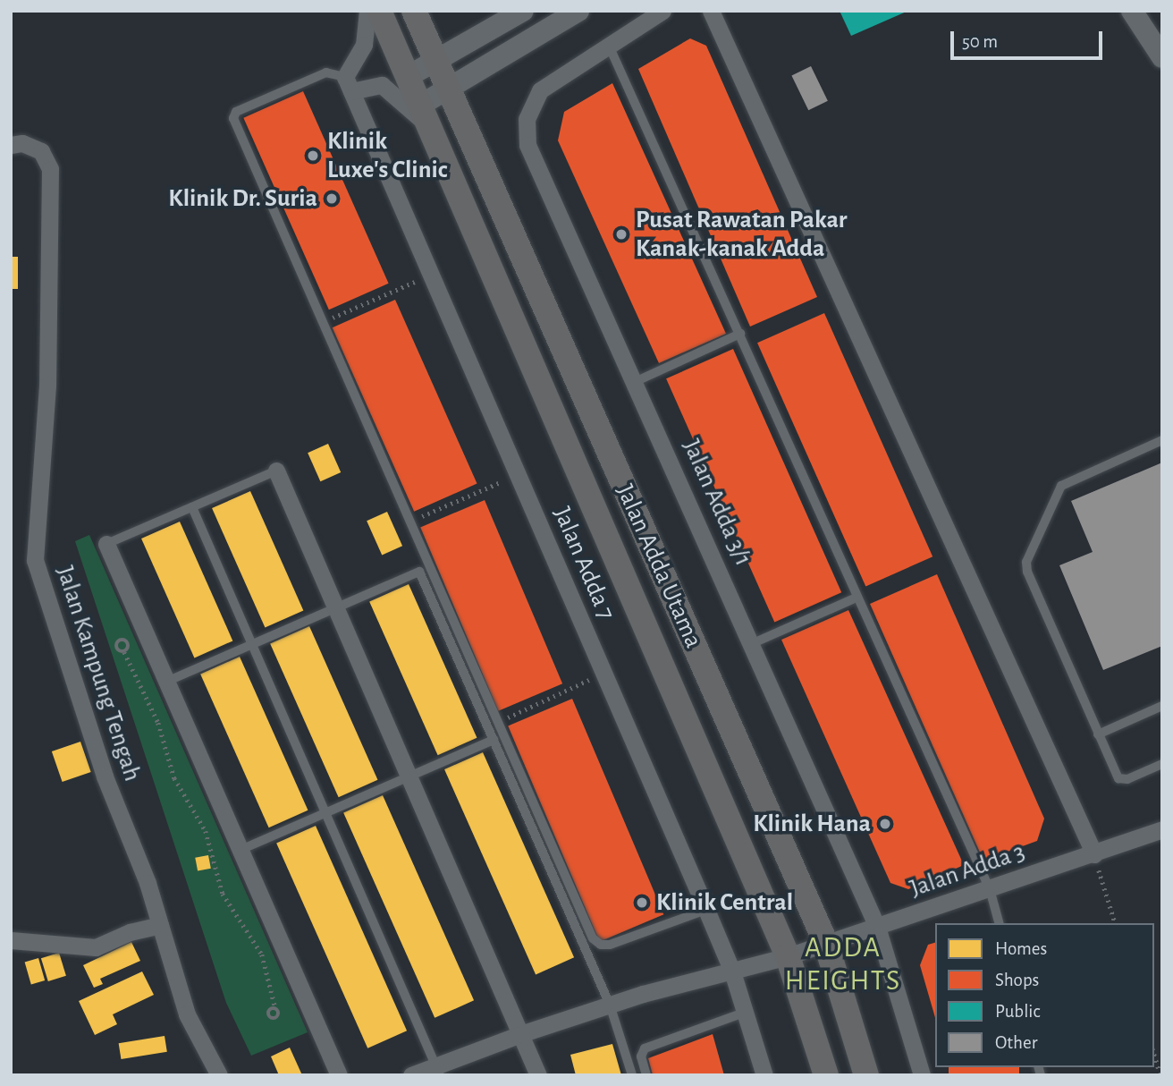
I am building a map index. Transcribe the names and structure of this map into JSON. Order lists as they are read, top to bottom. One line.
{"streets":{"main road":["Jalan Adda Utama"],"street":["Jalan Adda 3/1","Jalan Adda 7","Jalan Kampung Tengah","Jalan Adda 3"]},"crossings":[["Jalan Adda 3/1","Jalan Adda 3"],["Jalan Adda 7","Jalan Adda 3"],["Jalan Adda Utama","Jalan Adda 3"]],"districts":["ADDA HEIGHTS"],"places":["Klinik Luxe's Clinic","Klinik Dr. Suria","Pusat Rawatan Pakar Kanak-kanak Adda","Klinik Hana","Klinik Central"],"legend":["Homes","Shops","Public","Other"],"scale_bar":"50 m"}
